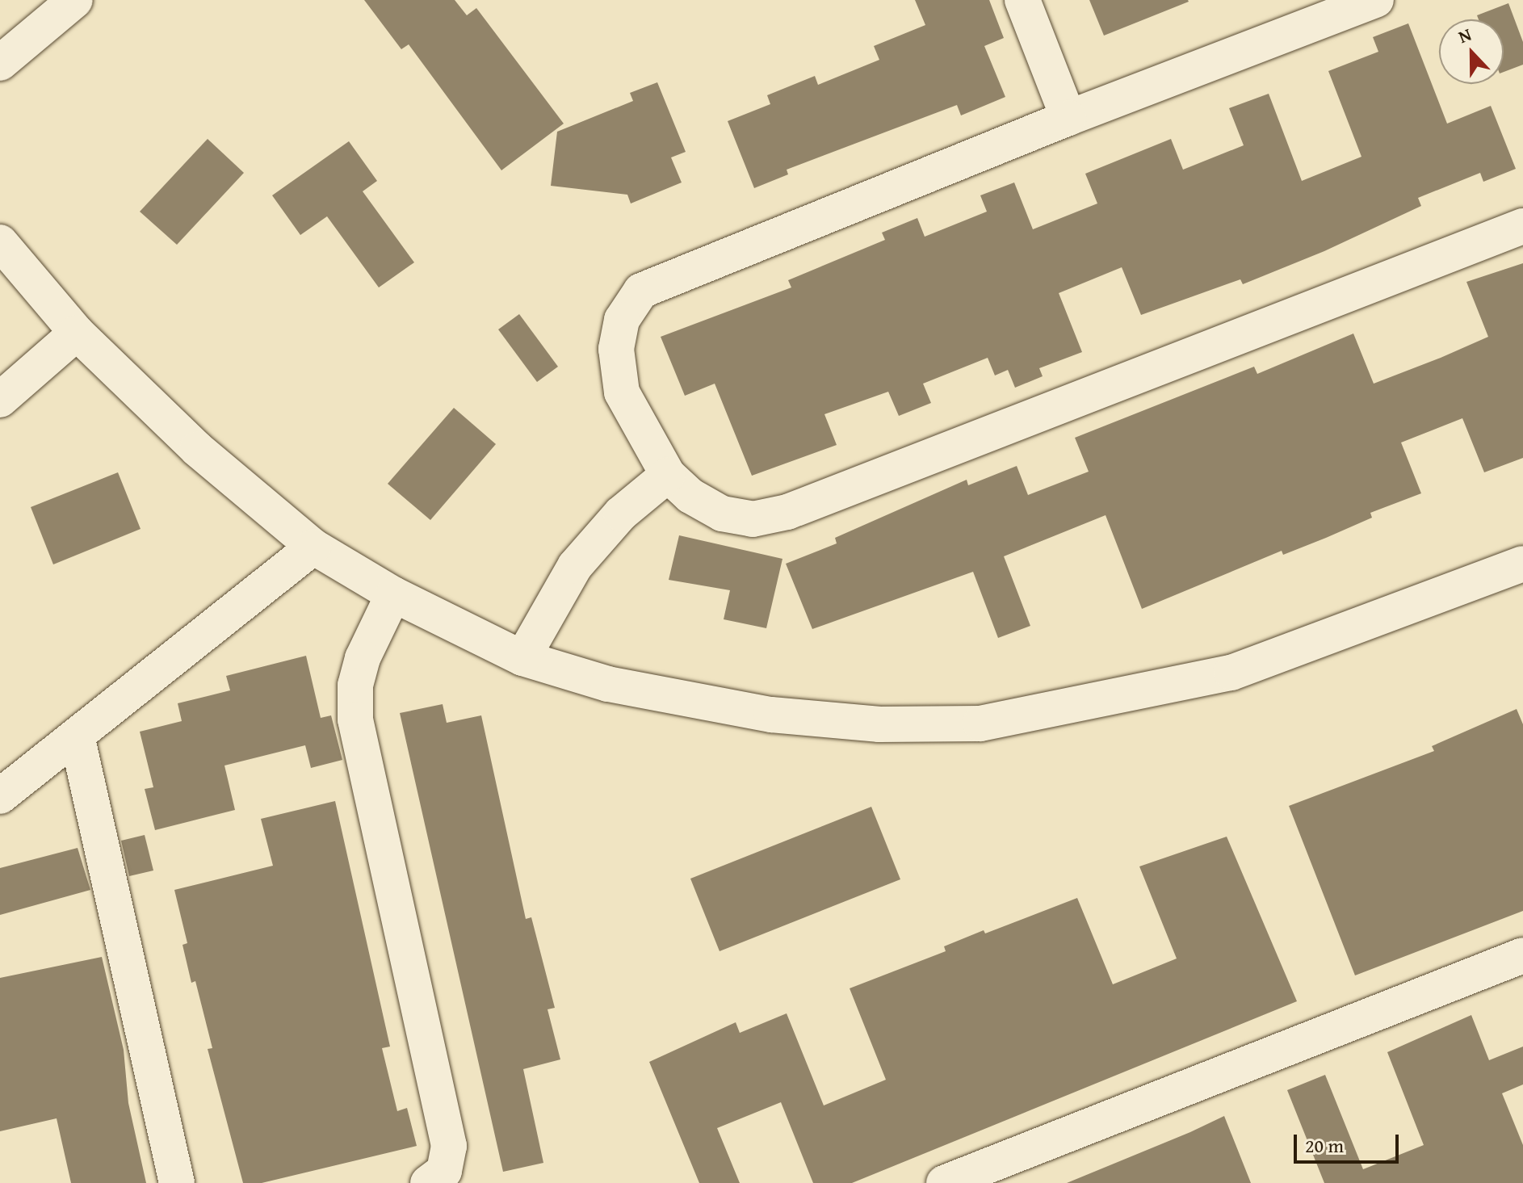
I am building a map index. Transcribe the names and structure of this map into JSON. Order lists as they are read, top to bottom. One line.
{"scale_bar":"20 m","north":"top"}
